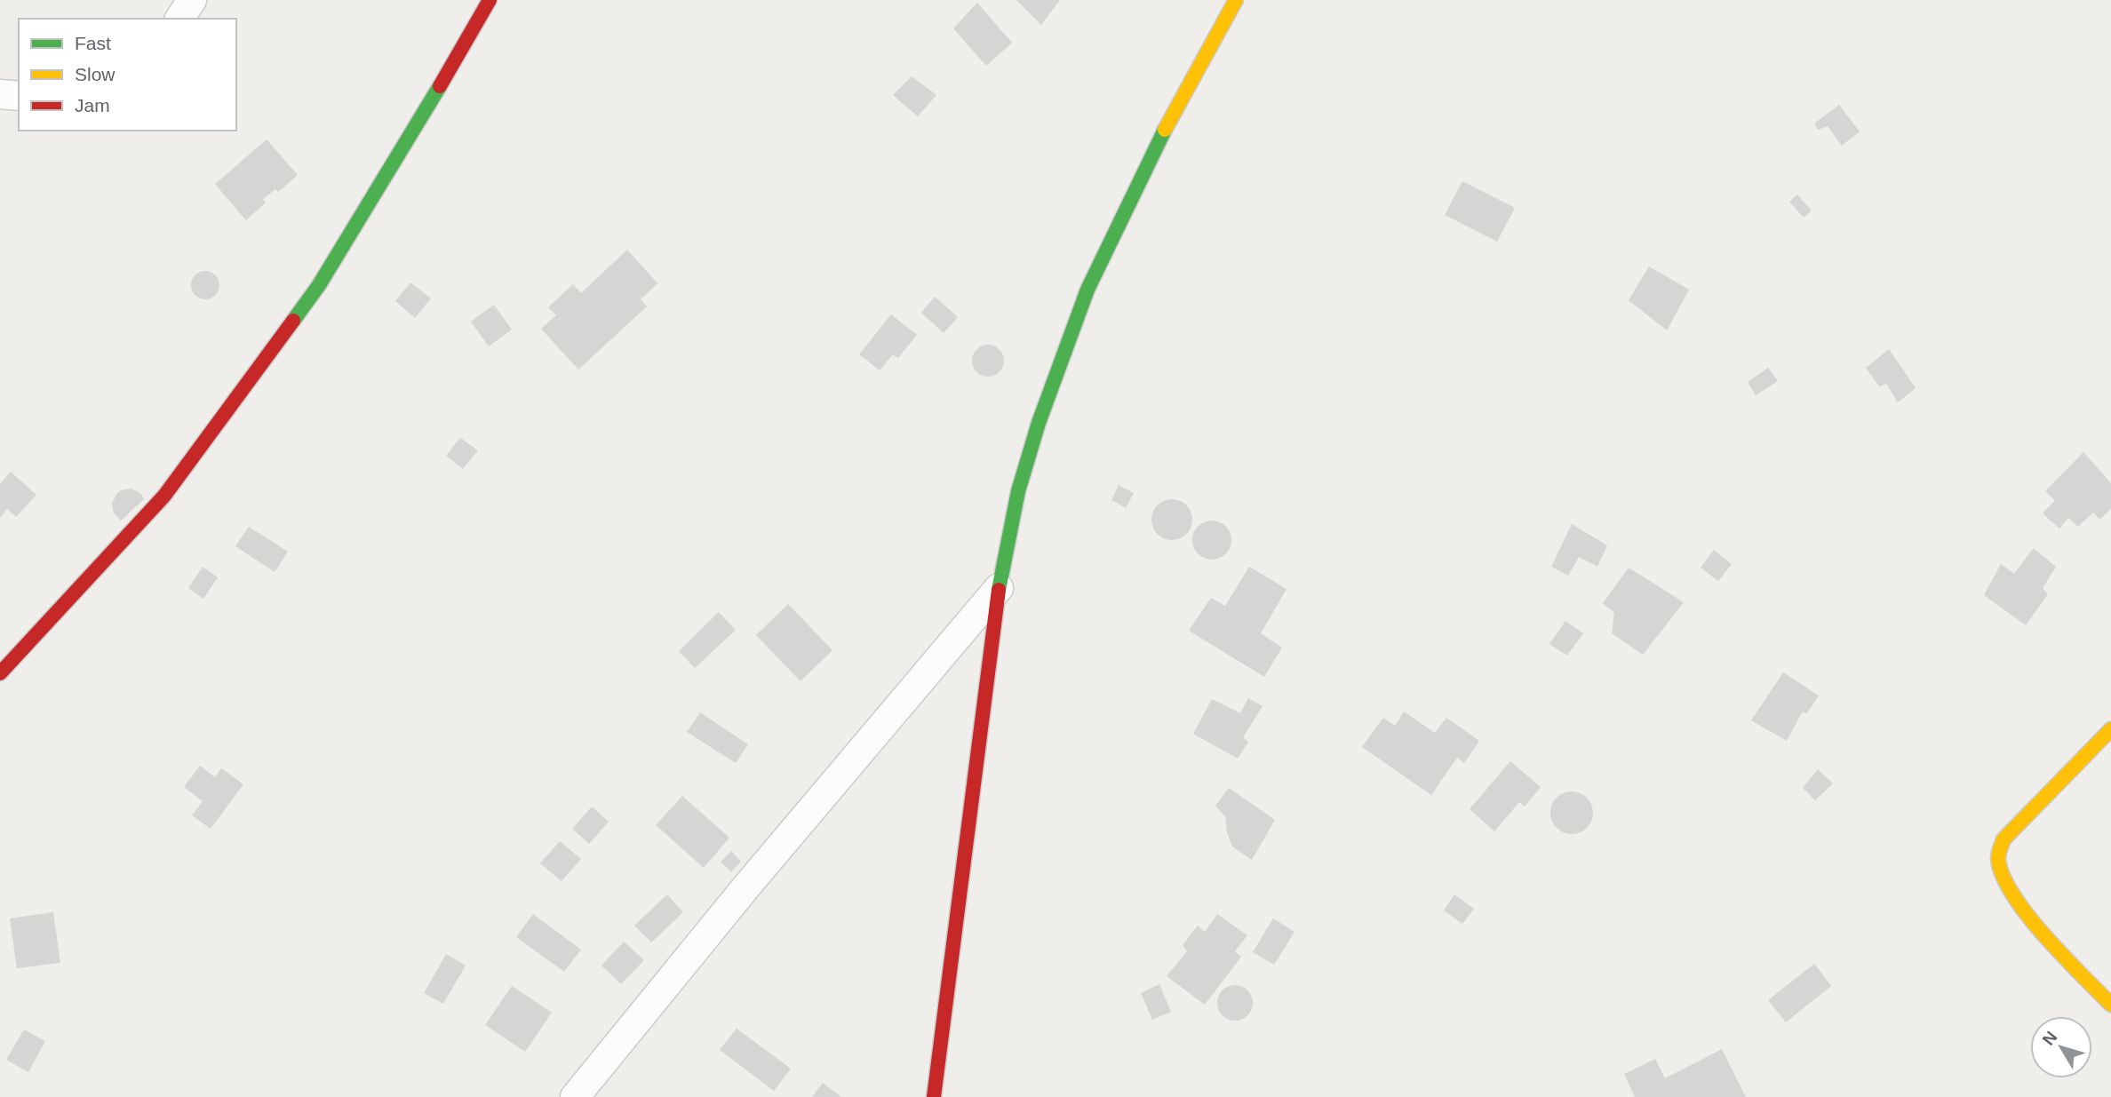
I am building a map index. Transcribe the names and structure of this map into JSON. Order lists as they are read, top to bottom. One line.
{"legend":["Fast","Slow","Jam"],"north":"top left"}
